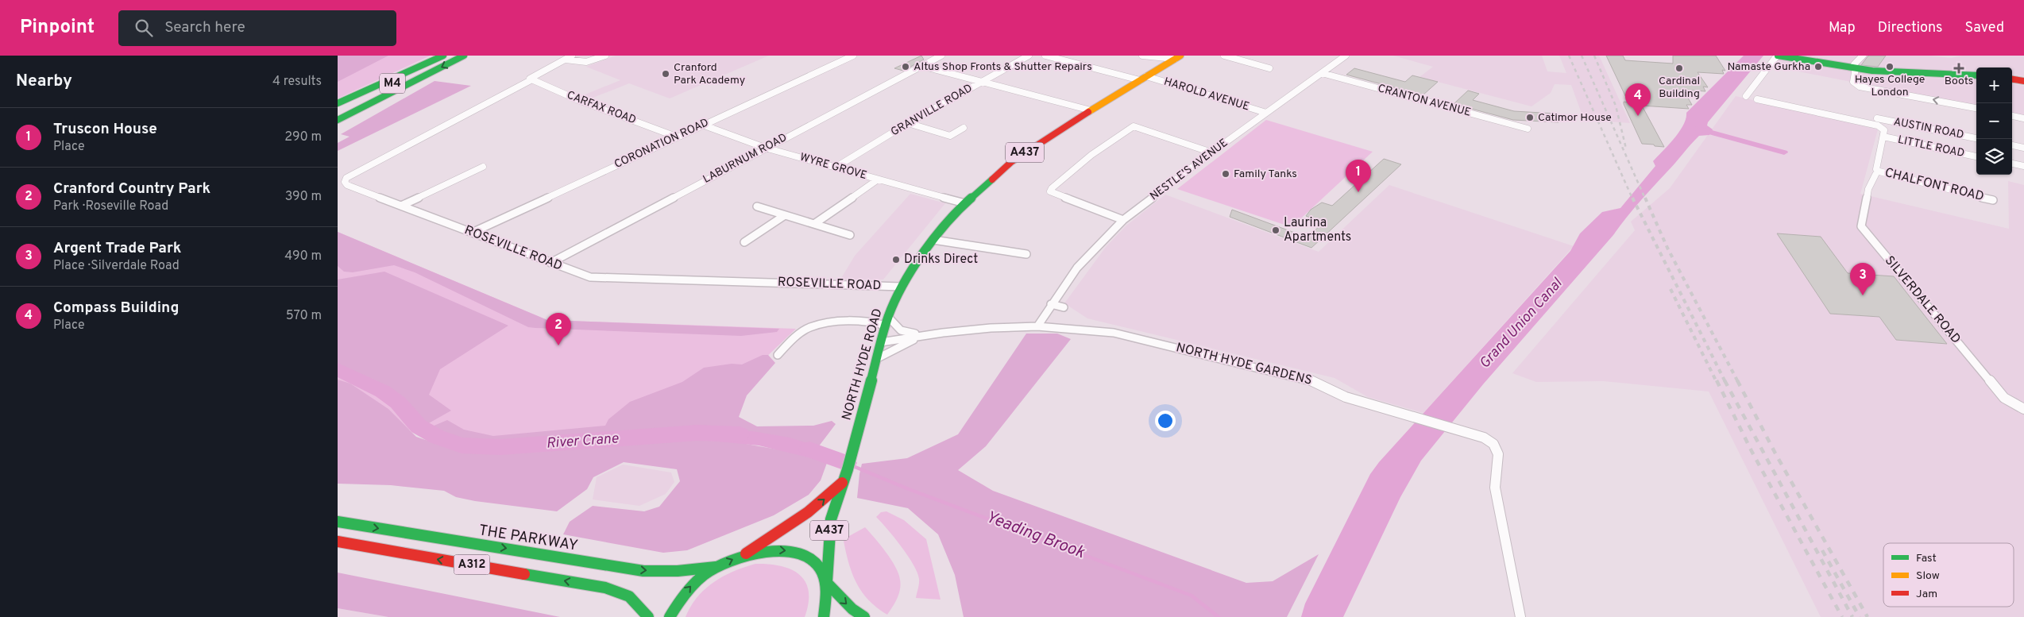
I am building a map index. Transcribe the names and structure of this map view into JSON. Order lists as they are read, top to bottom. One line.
{"streets":{"main road":["M4","A437","NORTH HYDE ROAD","THE PARKWAY","A312"],"street":["HAROLD AVENUE","CRANTON AVENUE","CARFAX ROAD","GRANVILLE ROAD","AUSTIN ROAD","CORONATION ROAD","LITTLE ROAD","LABURNUM ROAD","WYRE GROVE","NESTLE'S AVENUE","CHALFONT ROAD","ROSEVILLE ROAD","SILVERDALE ROAD","NORTH HYDE GARDENS"]},"crossings":[["HAROLD AVENUE","NESTLE'S AVENUE"],["HAROLD AVENUE","NORTH HYDE ROAD"],["CRANTON AVENUE","NESTLE'S AVENUE"],["CARFAX ROAD","CORONATION ROAD"],["CARFAX ROAD","ROSEVILLE ROAD"],["GRANVILLE ROAD","WYRE GROVE"],["CORONATION ROAD","WYRE GROVE"],["CORONATION ROAD","ROSEVILLE ROAD"],["LITTLE ROAD","SILVERDALE ROAD"],["LABURNUM ROAD","WYRE GROVE"],["LABURNUM ROAD","ROSEVILLE ROAD"],["WYRE GROVE","NORTH HYDE ROAD"],["NESTLE'S AVENUE","NORTH HYDE GARDENS"],["CHALFONT ROAD","SILVERDALE ROAD"],["ROSEVILLE ROAD","NORTH HYDE ROAD"],["NORTH HYDE ROAD","NORTH HYDE GARDENS"]],"water":["Grand Union Canal","River Crane","Yeading Brook"],"places":{"other":["Altus Shop Fronts & Shutter Repairs","Namaste Gurkha","Hayes College London","Cardinal Building","Cranford Park Academy","Catimor House","Family Tanks","Laurina Apartments","Drinks Direct"],"health":["Boots"]},"legend":["Fast","Slow","Jam"],"page":{"header":"Pinpoint","search":"Search here","nav":["Map","Directions","Saved"],"heading":["Nearby","4 results"],"map_buttons":["+","−"],"pins":["4","1","3","2"],"list":[{"mark":"1","name":"Truscon House","note":"Place","value":"290 m"},{"mark":"2","name":"Cranford Country Park","note":"Park · Roseville Road","value":"390 m"},{"mark":"3","name":"Argent Trade Park","note":"Place · Silverdale Road","value":"490 m"},{"mark":"4","name":"Compass Building","note":"Place","value":"570 m"}]}}
